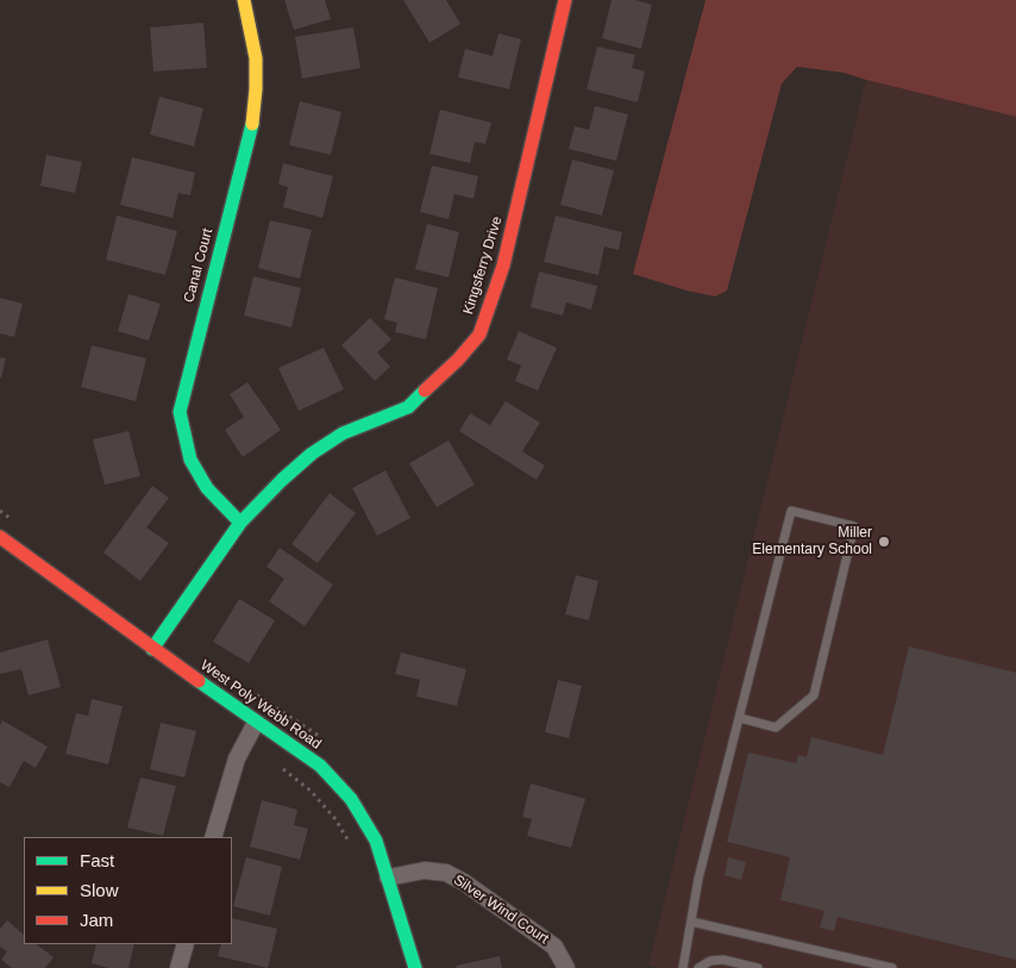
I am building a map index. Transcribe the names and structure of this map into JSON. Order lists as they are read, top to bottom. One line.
{"streets":{"street":["Canal Court","Kingsferry Drive","West Poly Webb Road","Silver Wind Court"]},"crossings":[["Canal Court","Kingsferry Drive"],["Kingsferry Drive","West Poly Webb Road"],["West Poly Webb Road","Silver Wind Court"]],"places":["Miller Elementary School"],"legend":["Fast","Slow","Jam"]}
